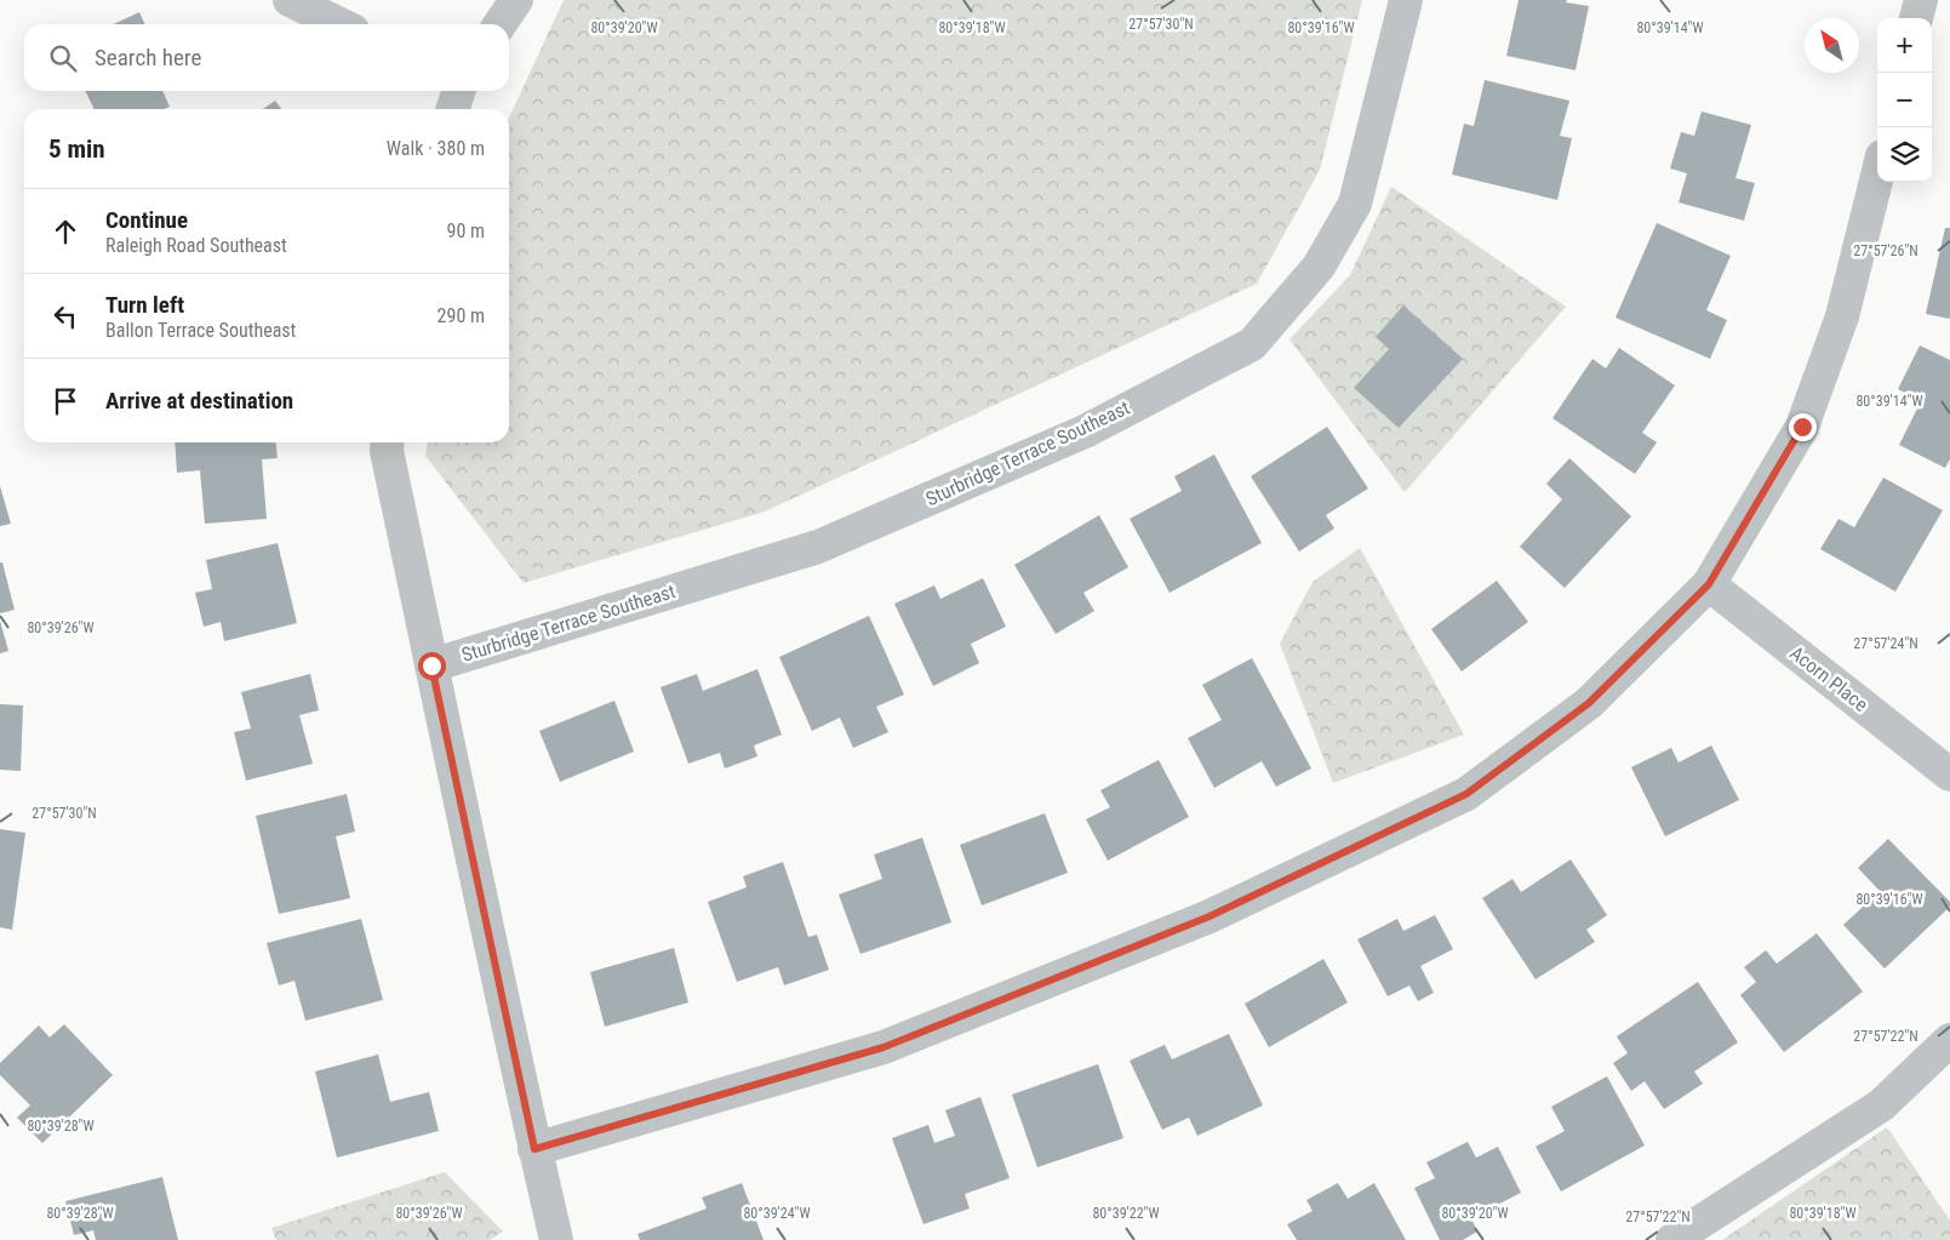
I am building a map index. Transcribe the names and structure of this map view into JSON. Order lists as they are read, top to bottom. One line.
{"streets":{"street":["Sturbridge Terrace Southeast","Acorn Place"]},"north":"top left","page":{"map_buttons":["+","−"],"search":"Search here","heading":["5 min","Walk · 380 m"],"list":[["Continue","Raleigh Road Southeast","90 m"],["Turn left","Ballon Terrace Southeast","290 m"],"Arrive at destination"]},"coordinates":["27°57'30\"N","80°39'18\"W","80°39'16\"W","80°39'20\"W","80°39'14\"W","27°57'26\"N","80°39'26\"W","27°57'24\"N","27°57'22\"N","80°39'28\"W","80°39'24\"W","80°39'22\"W"]}
